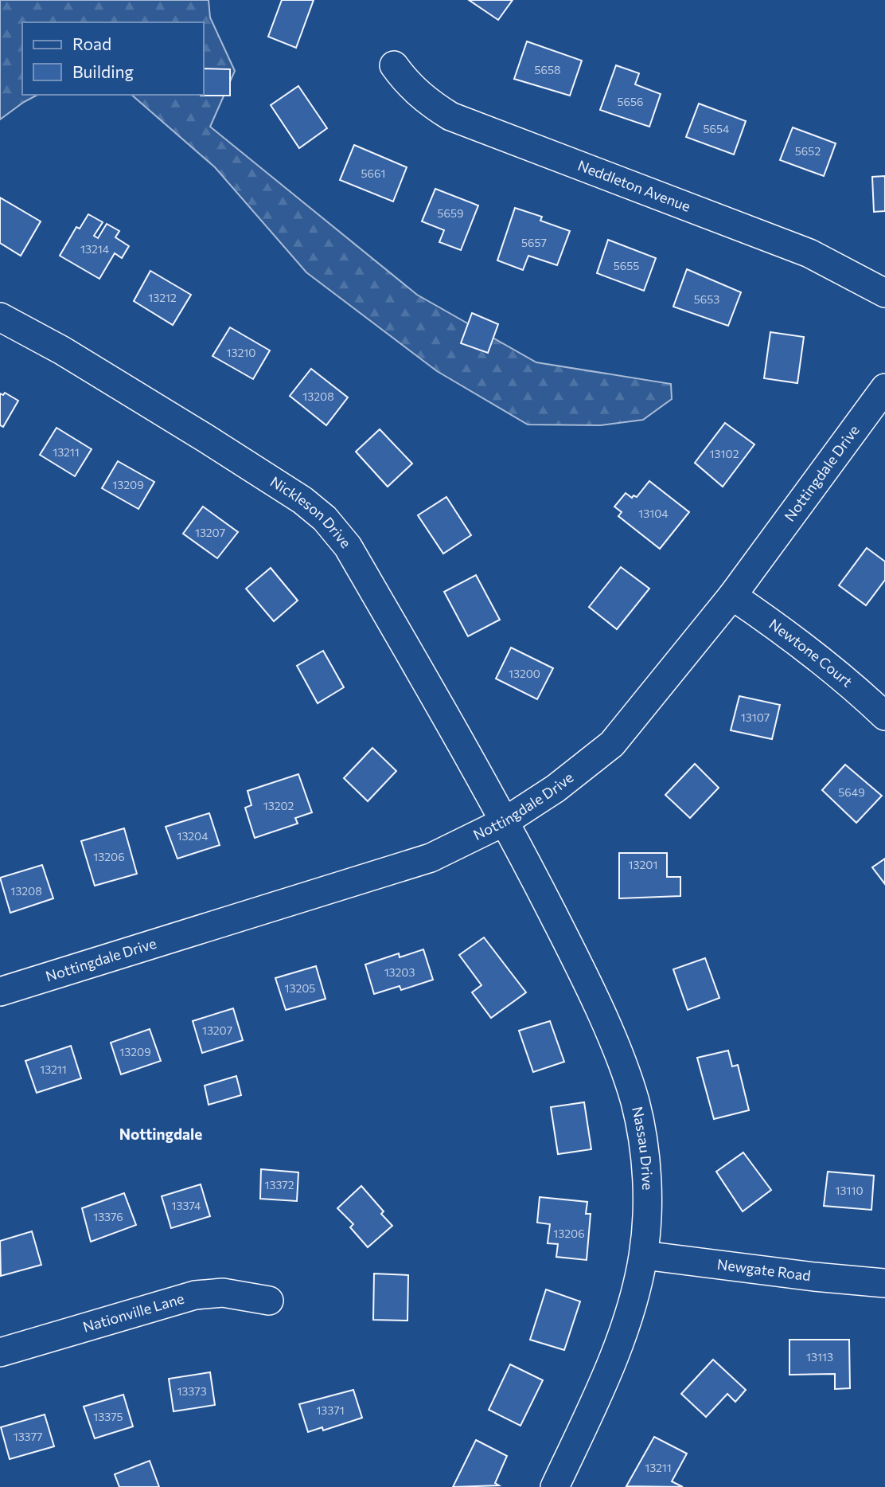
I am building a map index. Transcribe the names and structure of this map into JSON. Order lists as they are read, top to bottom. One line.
{"streets":{"street":["Neddleton Avenue","Nottingdale Drive","Nickleson Drive","Newtone Court","Nassau Drive","Newgate Road","Nationville Lane"]},"crossings":[["Nottingdale Drive","Nickleson Drive"],["Nottingdale Drive","Newtone Court"],["Nottingdale Drive","Nassau Drive"],["Nickleson Drive","Nassau Drive"],["Nassau Drive","Newgate Road"]],"districts":["Nottingdale"],"house_numbers":["5658","5656","5654","5652","5661","5659","5657","13214","5655","13212","5653","13210","13208","13211","13102","13209","13104","13207","13200","13107","5649","13202","13204","13206","13201","13208","13203","13205","13207","13209","13211","13372","13110","13374","13376","13206","13113","13373","13371","13375","13377","13211"],"legend":["Road","Building"]}
